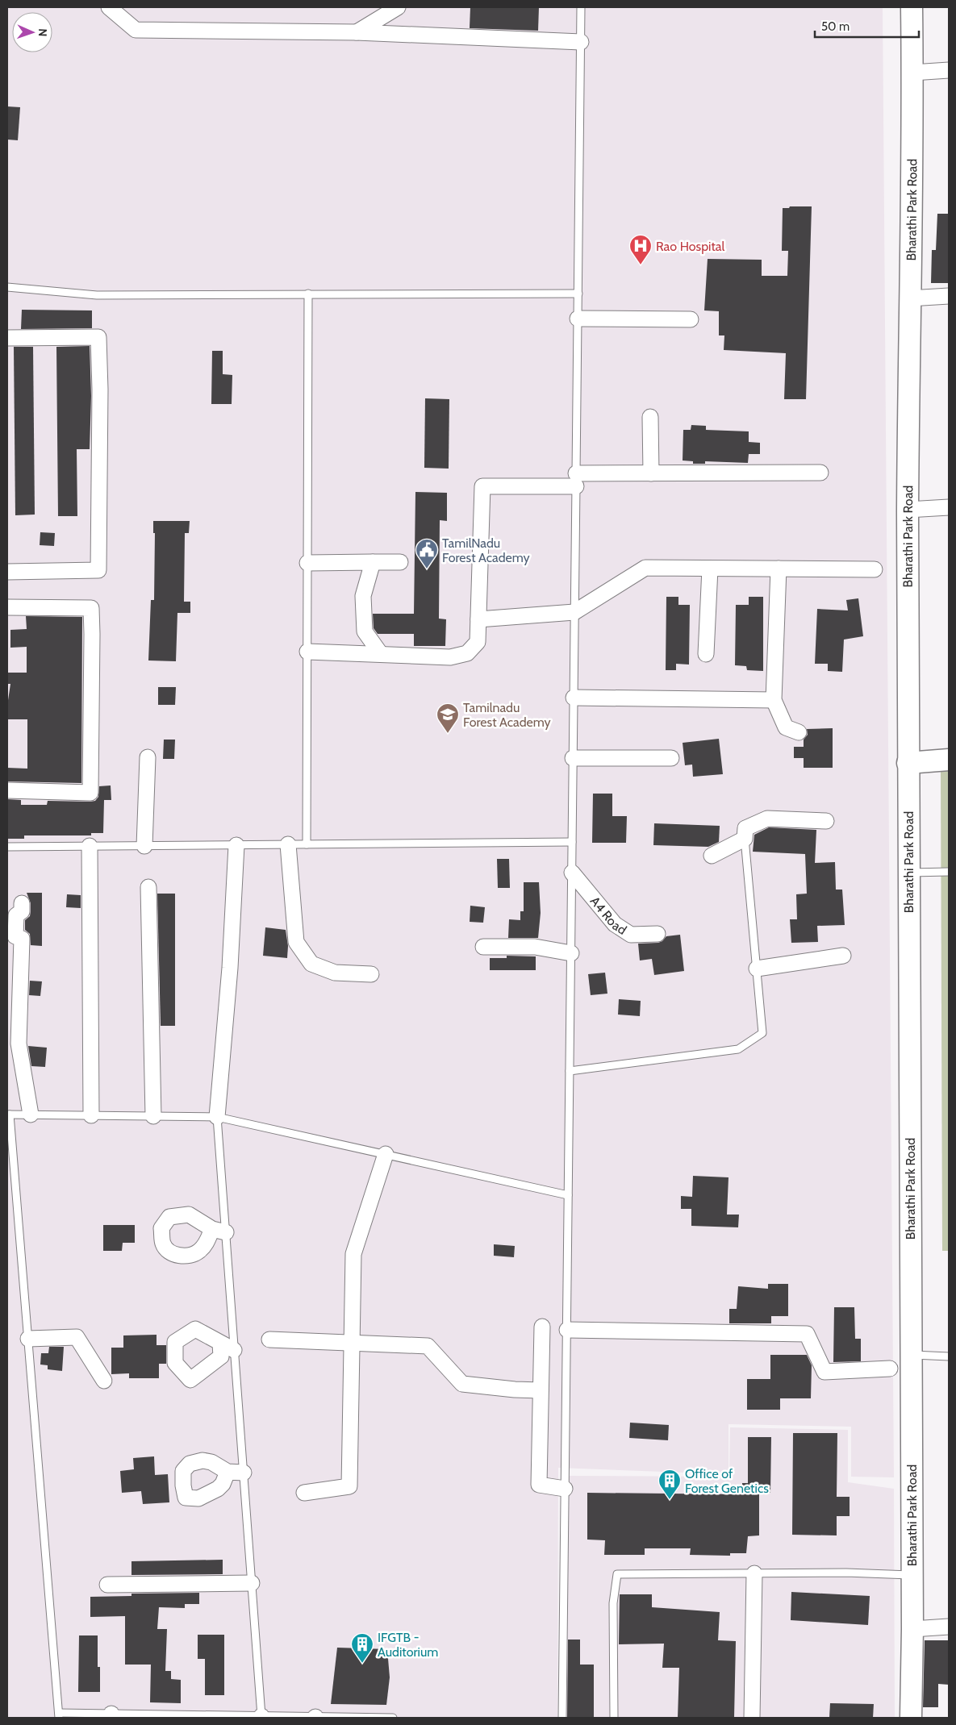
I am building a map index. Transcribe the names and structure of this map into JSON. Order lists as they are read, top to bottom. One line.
{"streets":{"main road":["Bharathi Park Road"],"street":["A4 Road"]},"places":{"hospital":["Rao Hospital"],"public building":["TamilNadu Forest Academy"],"school or university":["Tamilnadu Forest Academy"],"building":["Office of Forest Genetics","IFGTB - Auditorium"]},"scale_bar":"50 m","north":"right"}
